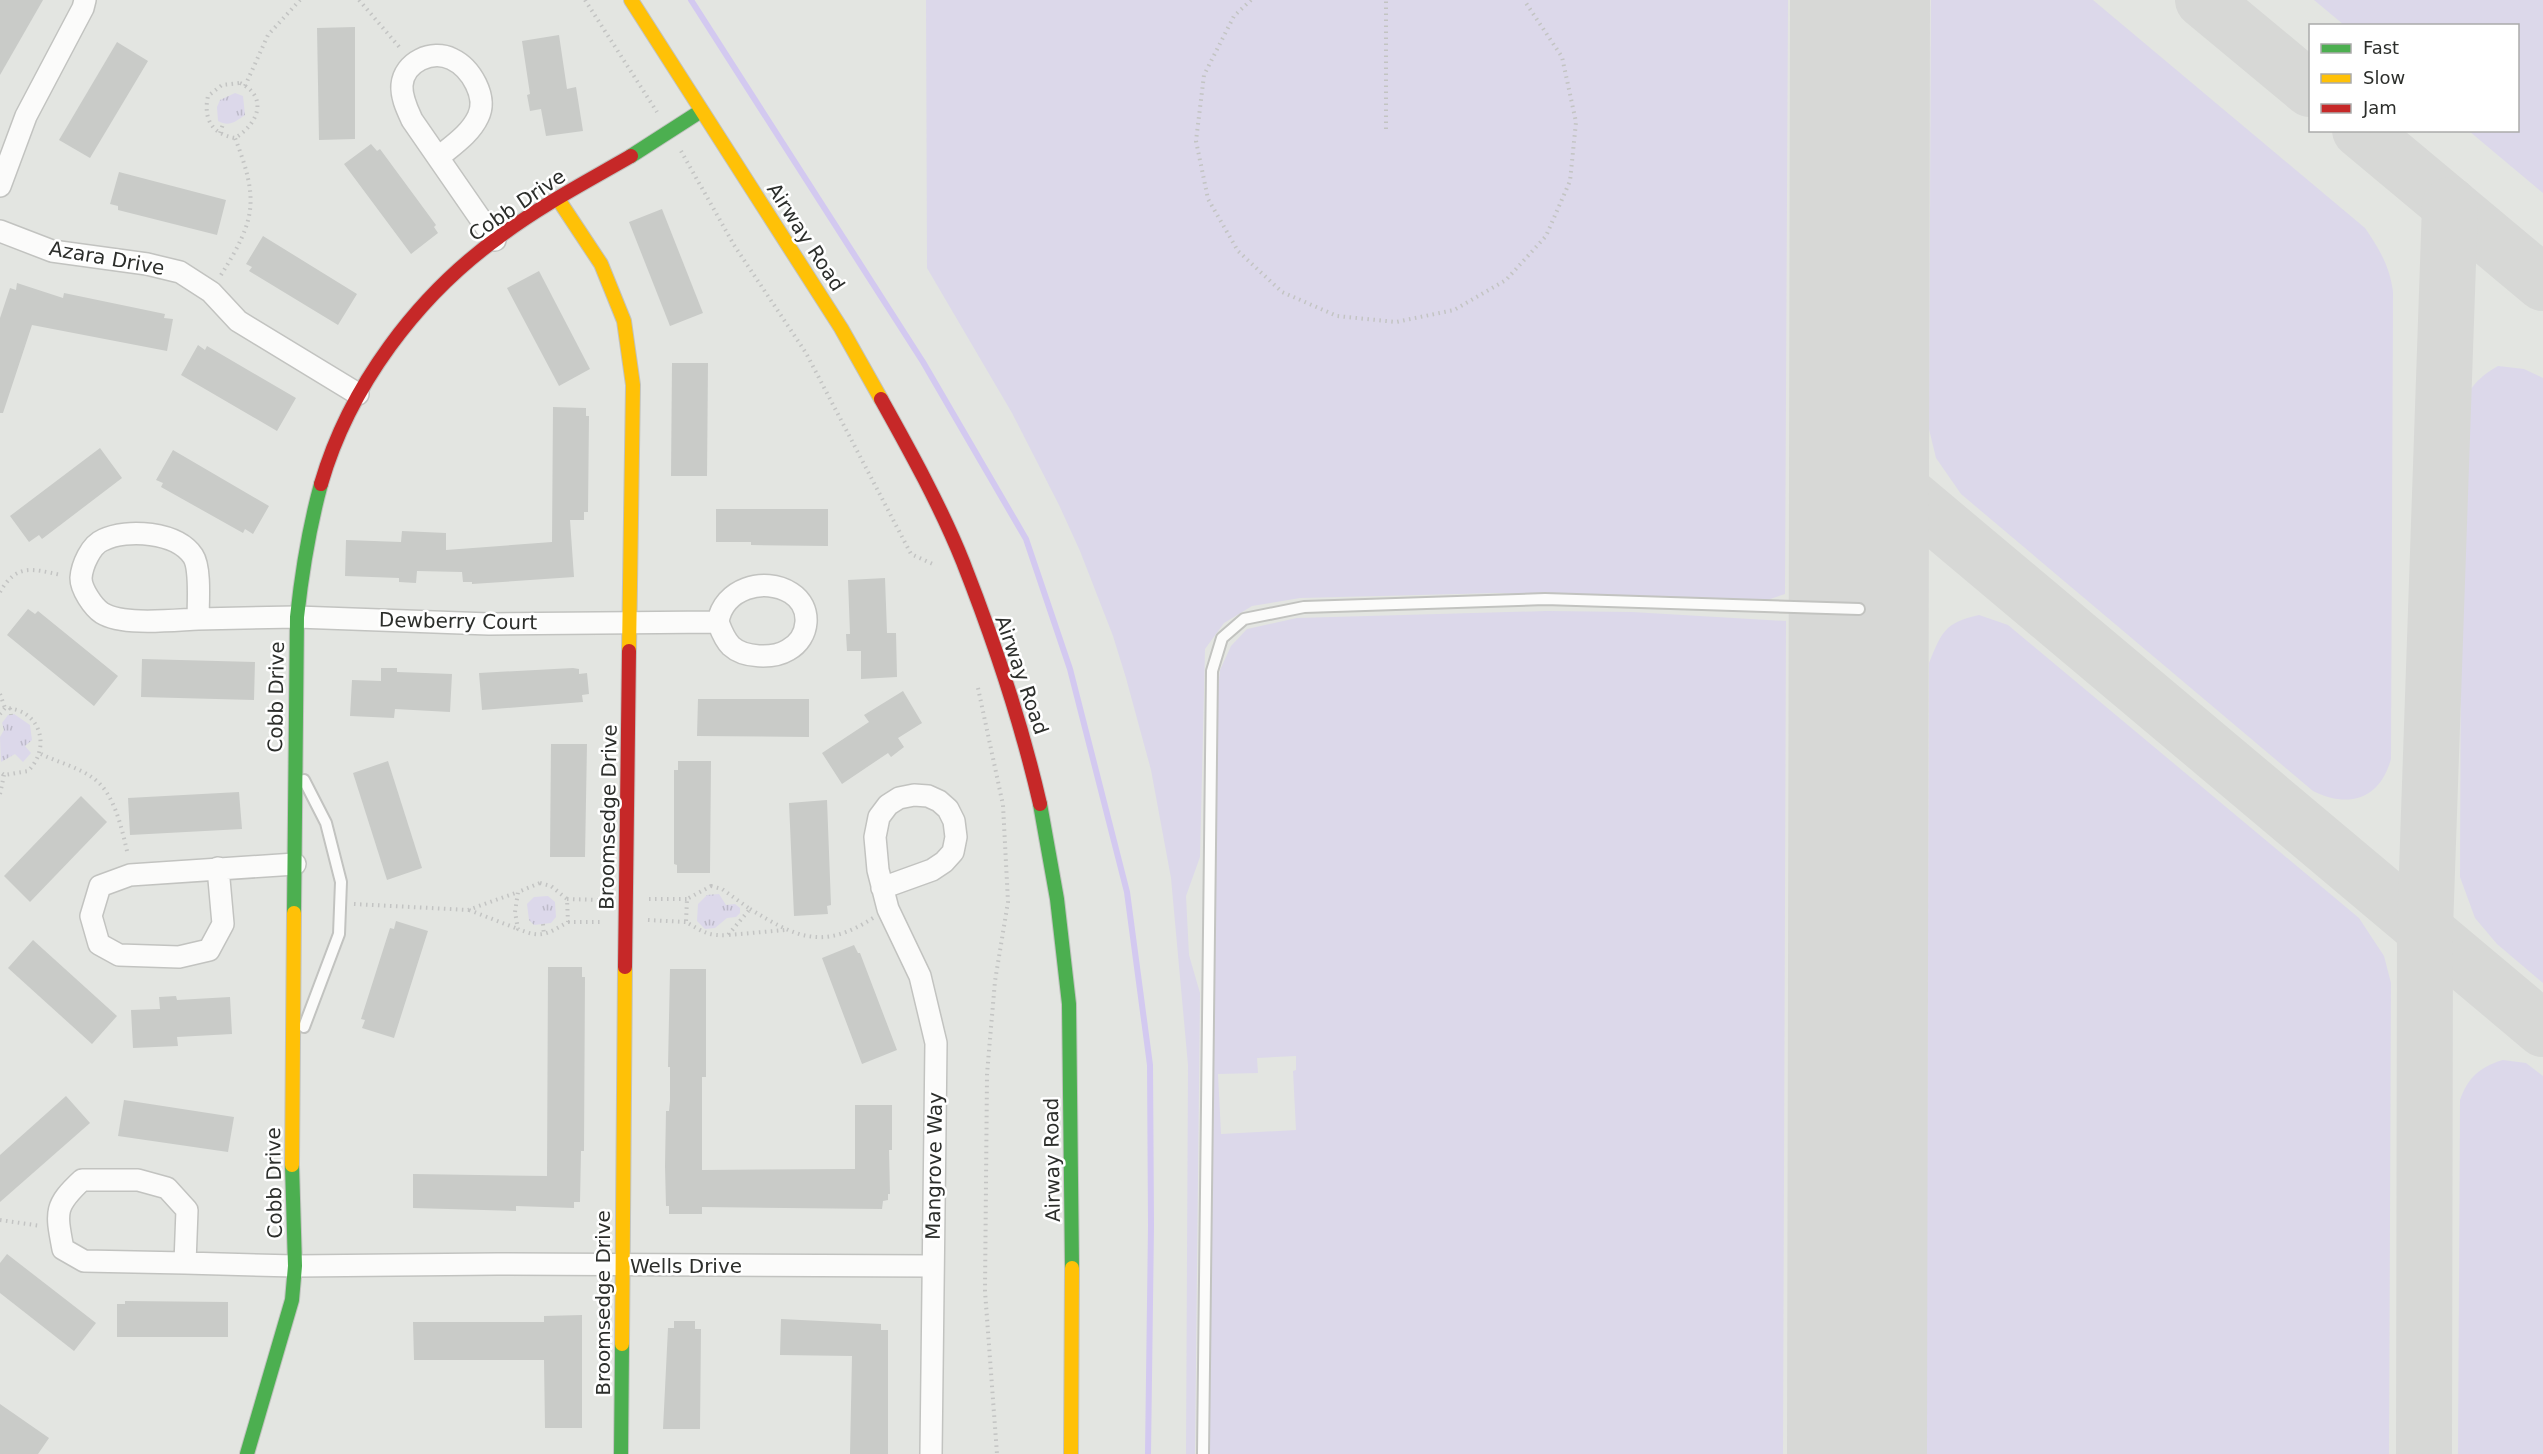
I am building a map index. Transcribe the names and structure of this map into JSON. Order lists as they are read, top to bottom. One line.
{"streets":{"street":["Cobb Drive","Airway Road","Azara Drive","Dewberry Court","Broomsedge Drive","Mangrove Way","Wells Drive"]},"crossings":[["Cobb Drive","Airway Road"],["Cobb Drive","Azara Drive"],["Cobb Drive","Dewberry Court"],["Cobb Drive","Broomsedge Drive"],["Cobb Drive","Wells Drive"],["Dewberry Court","Broomsedge Drive"],["Broomsedge Drive","Wells Drive"],["Mangrove Way","Wells Drive"]],"legend":["Fast","Slow","Jam"]}
